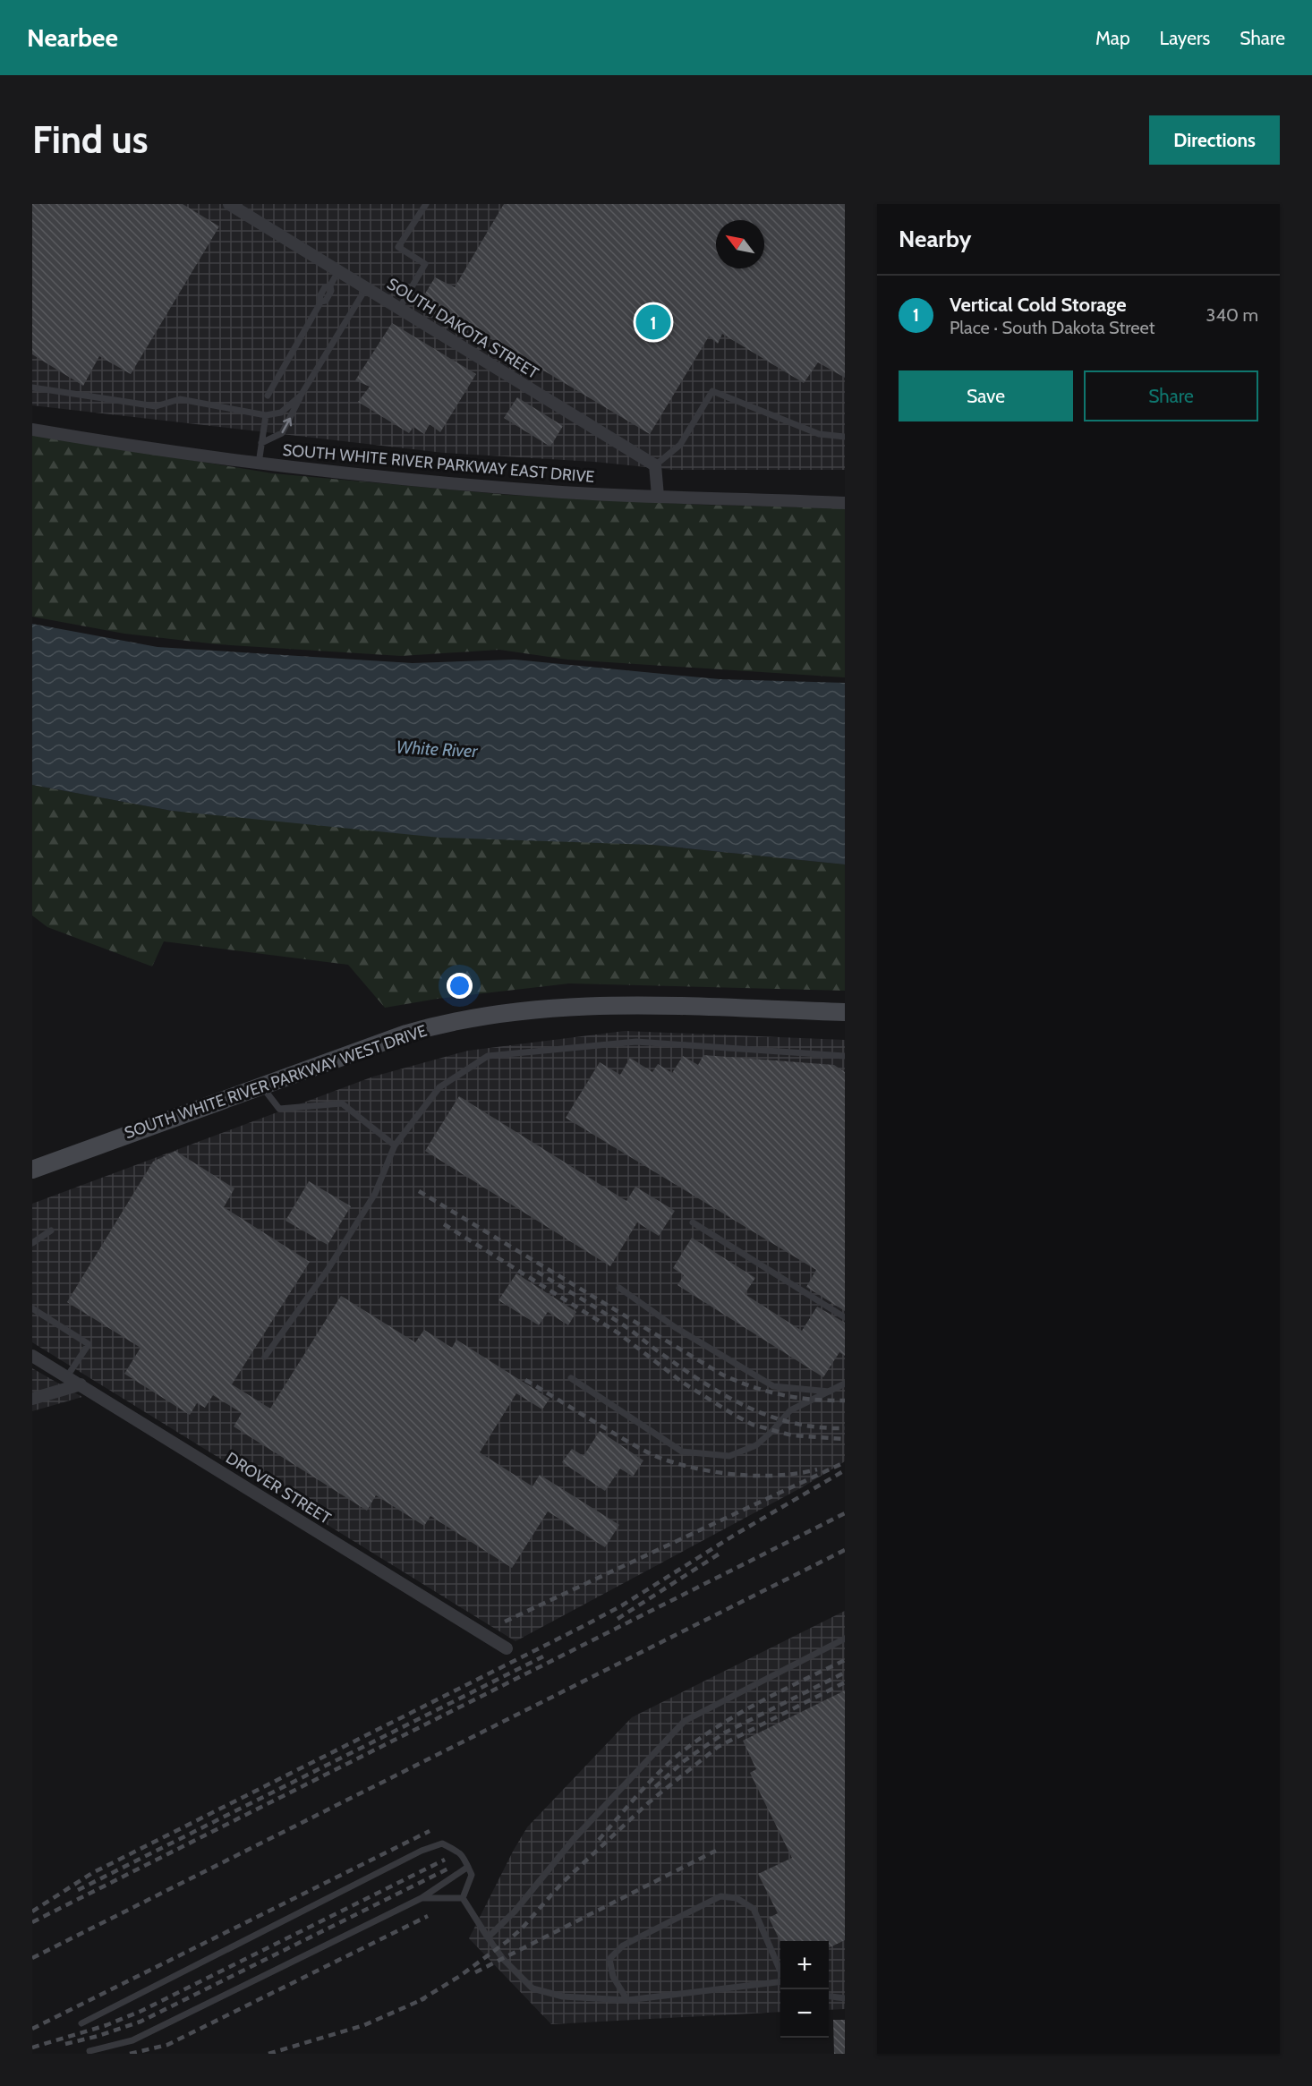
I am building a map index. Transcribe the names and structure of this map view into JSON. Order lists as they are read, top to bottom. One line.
{"streets":{"street":["SOUTH DAKOTA STREET","SOUTH WHITE RIVER PARKWAY EAST DRIVE","SOUTH WHITE RIVER PARKWAY WEST DRIVE","DROVER STREET"]},"water":["White River"],"north":"top left","page":{"header":"Nearbee","nav":["Map","Layers","Share"],"buttons":["Directions",["Save","Share"]],"title":"Find us","heading":"Nearby","list":[{"mark":"1","name":"Vertical Cold Storage","note":"Place · South Dakota Street","value":"340 m"}],"pins":"1","map_buttons":["+","−"]}}
